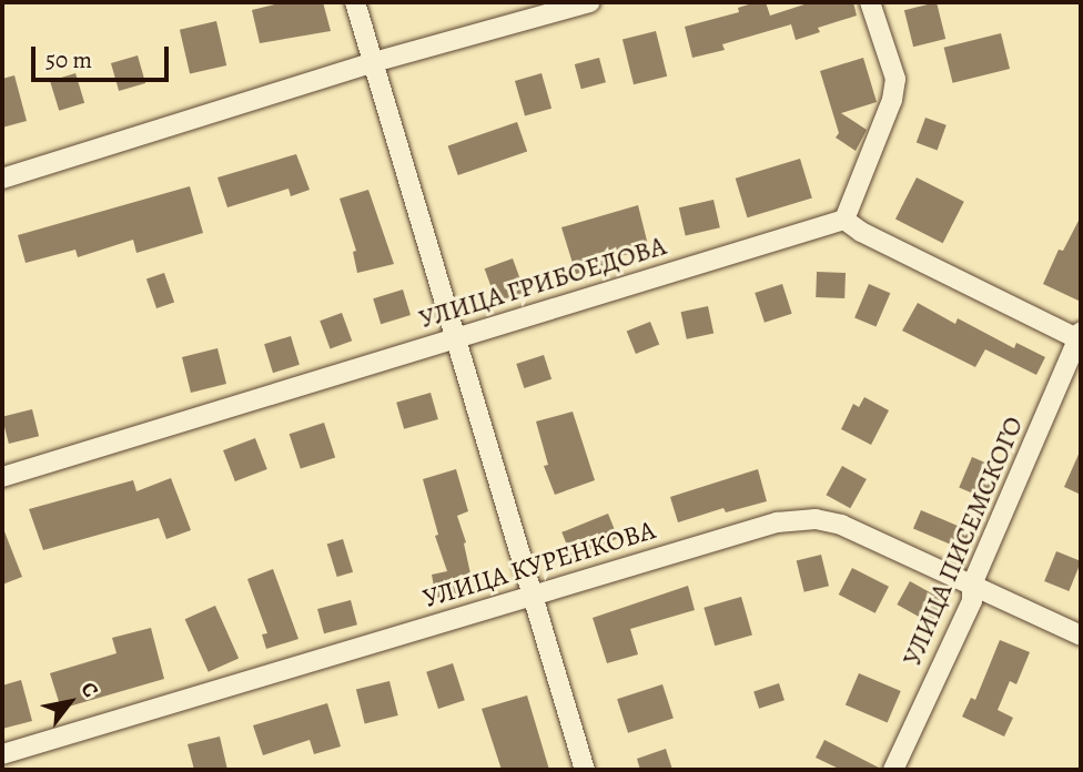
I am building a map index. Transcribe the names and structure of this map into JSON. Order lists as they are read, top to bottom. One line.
{"streets":{"street":["УЛИЦА ГРИБОЕДОВА","УЛИЦА ПИСЕМСКОГО","УЛИЦА КУРЕНКОВА"]},"crossings":[["УЛИЦА ПИСЕМСКОГО","УЛИЦА КУРЕНКОВА"]],"scale_bar":"50 m","north":"top right"}
